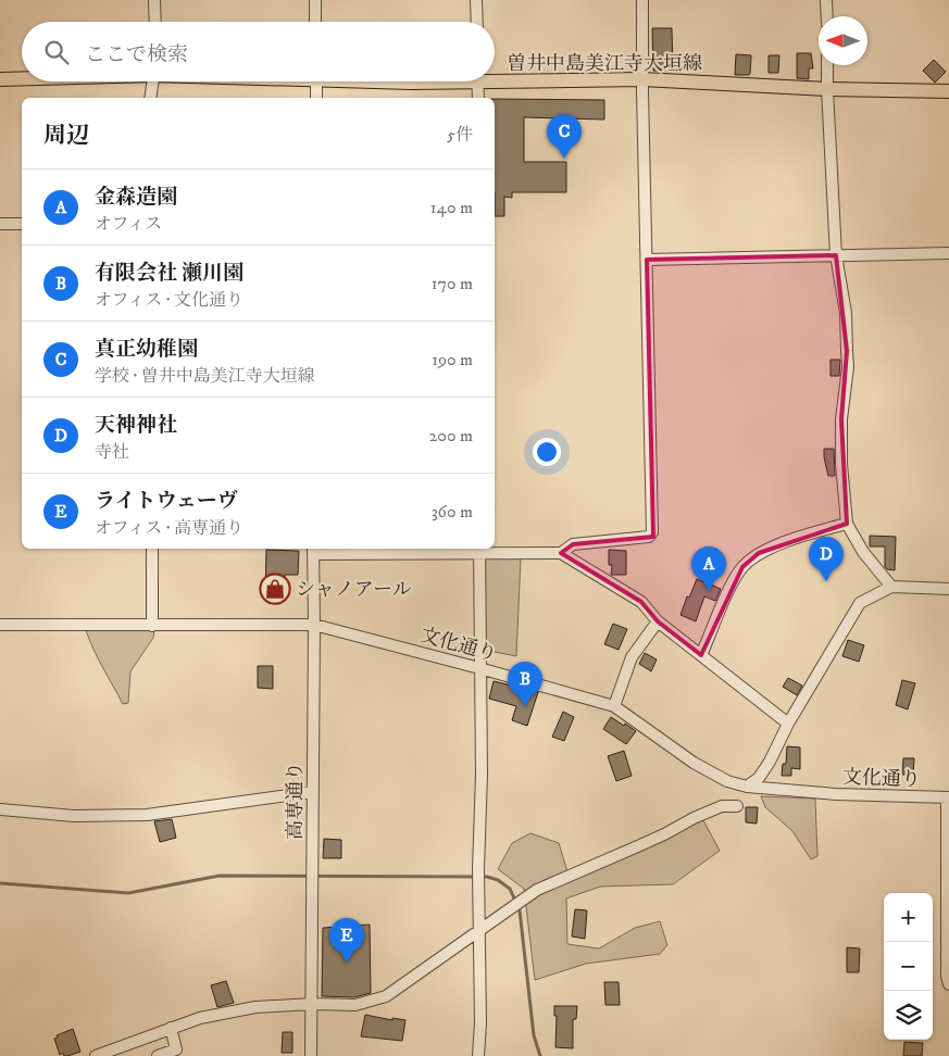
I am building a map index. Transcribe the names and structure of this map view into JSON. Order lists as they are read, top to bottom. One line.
{"streets":{"main road":["曽井中島美江寺大垣線"],"street":["文化通り","高専通り"]},"crossings":[["文化通り","高専通り"]],"places":{"shop":["シャノアール"]},"north":"left","page":{"search":"ここで検索","heading":["周辺","5件"],"pins":["C","D","A","B","E"],"list":[{"mark":"A","name":"金森造園","note":"オフィス","value":"140 m"},{"mark":"B","name":"有限会社 瀬川園","note":"オフィス · 文化通り","value":"170 m"},{"mark":"C","name":"真正幼稚園","note":"学校 · 曽井中島美江寺大垣線","value":"190 m"},{"mark":"D","name":"天神神社","note":"寺社","value":"200 m"},{"mark":"E","name":"ライトウェーヴ","note":"オフィス · 高専通り","value":"360 m"}],"map_buttons":["+","−"]}}
